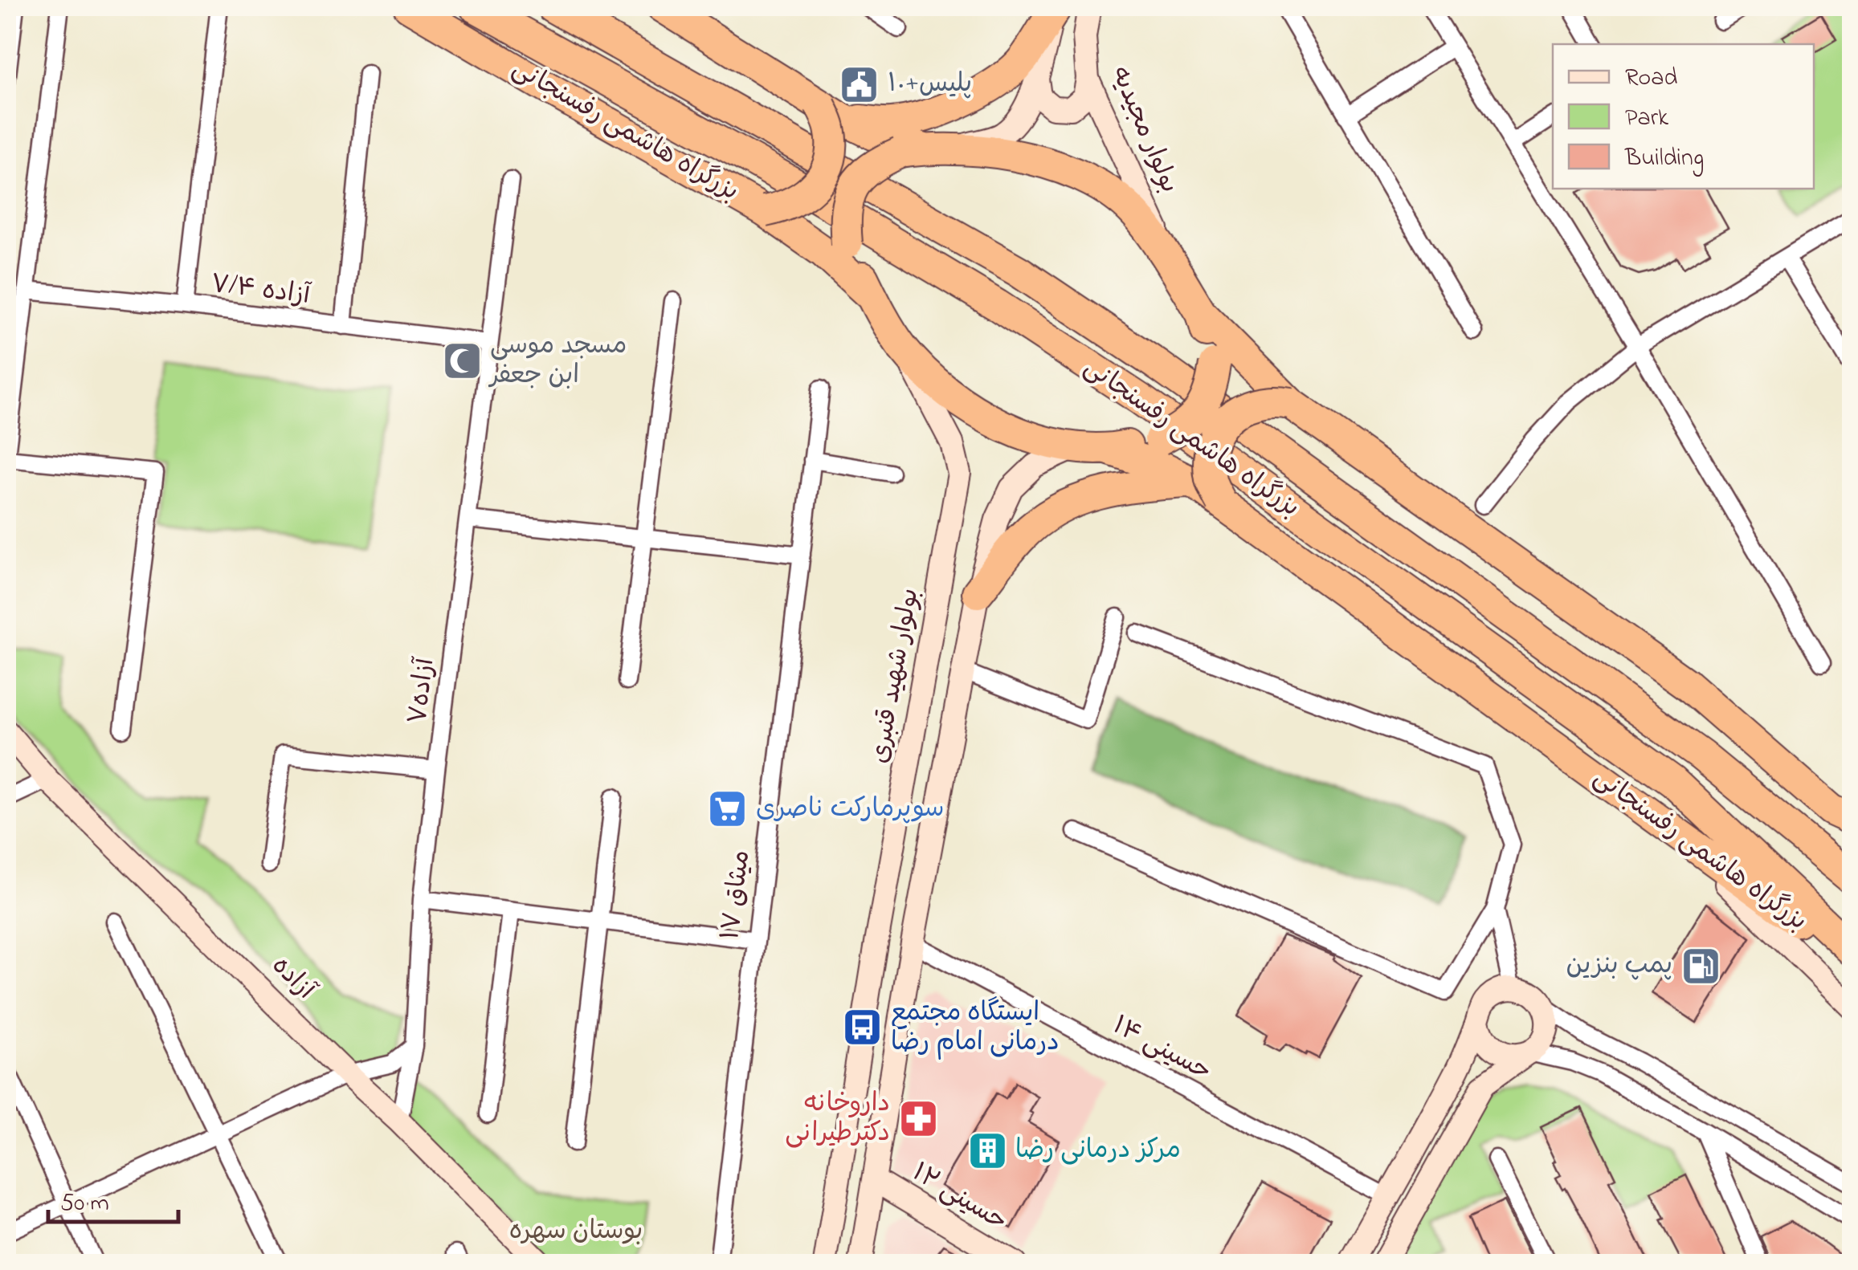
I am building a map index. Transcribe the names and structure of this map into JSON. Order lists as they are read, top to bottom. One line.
{"streets":{"highway":["بزرگراه هاشمی رفسنجانی"],"main road":["بولوار مجیدیه","بولوار شهید قنبری","آزاده","حسینی ۱۲"],"street":["آزاده ۷/۴","آزاده۷","میثاق ۱۷","حسینی ۱۴"]},"crossings":[["آزاده ۷/۴","آزاده۷"],["آزاده۷","آزاده"]],"parks":["بوستان سهره"],"places":{"public building":["پلیس+۱۰"],"mosque":["مسجد موسی ابن جعفر"],"supermarket":["سوپرمارکت ناصری"],"fuel station":["پمپ بنزین"],"bus stop":["ایستگاه مجتمع درمانی امام رضا"],"pharmacy":["داروخانه دکترطیرانی"],"building":["مرکز درمانی رضا"]},"legend":["Road","Park","Building"],"scale_bar":"50 m"}
